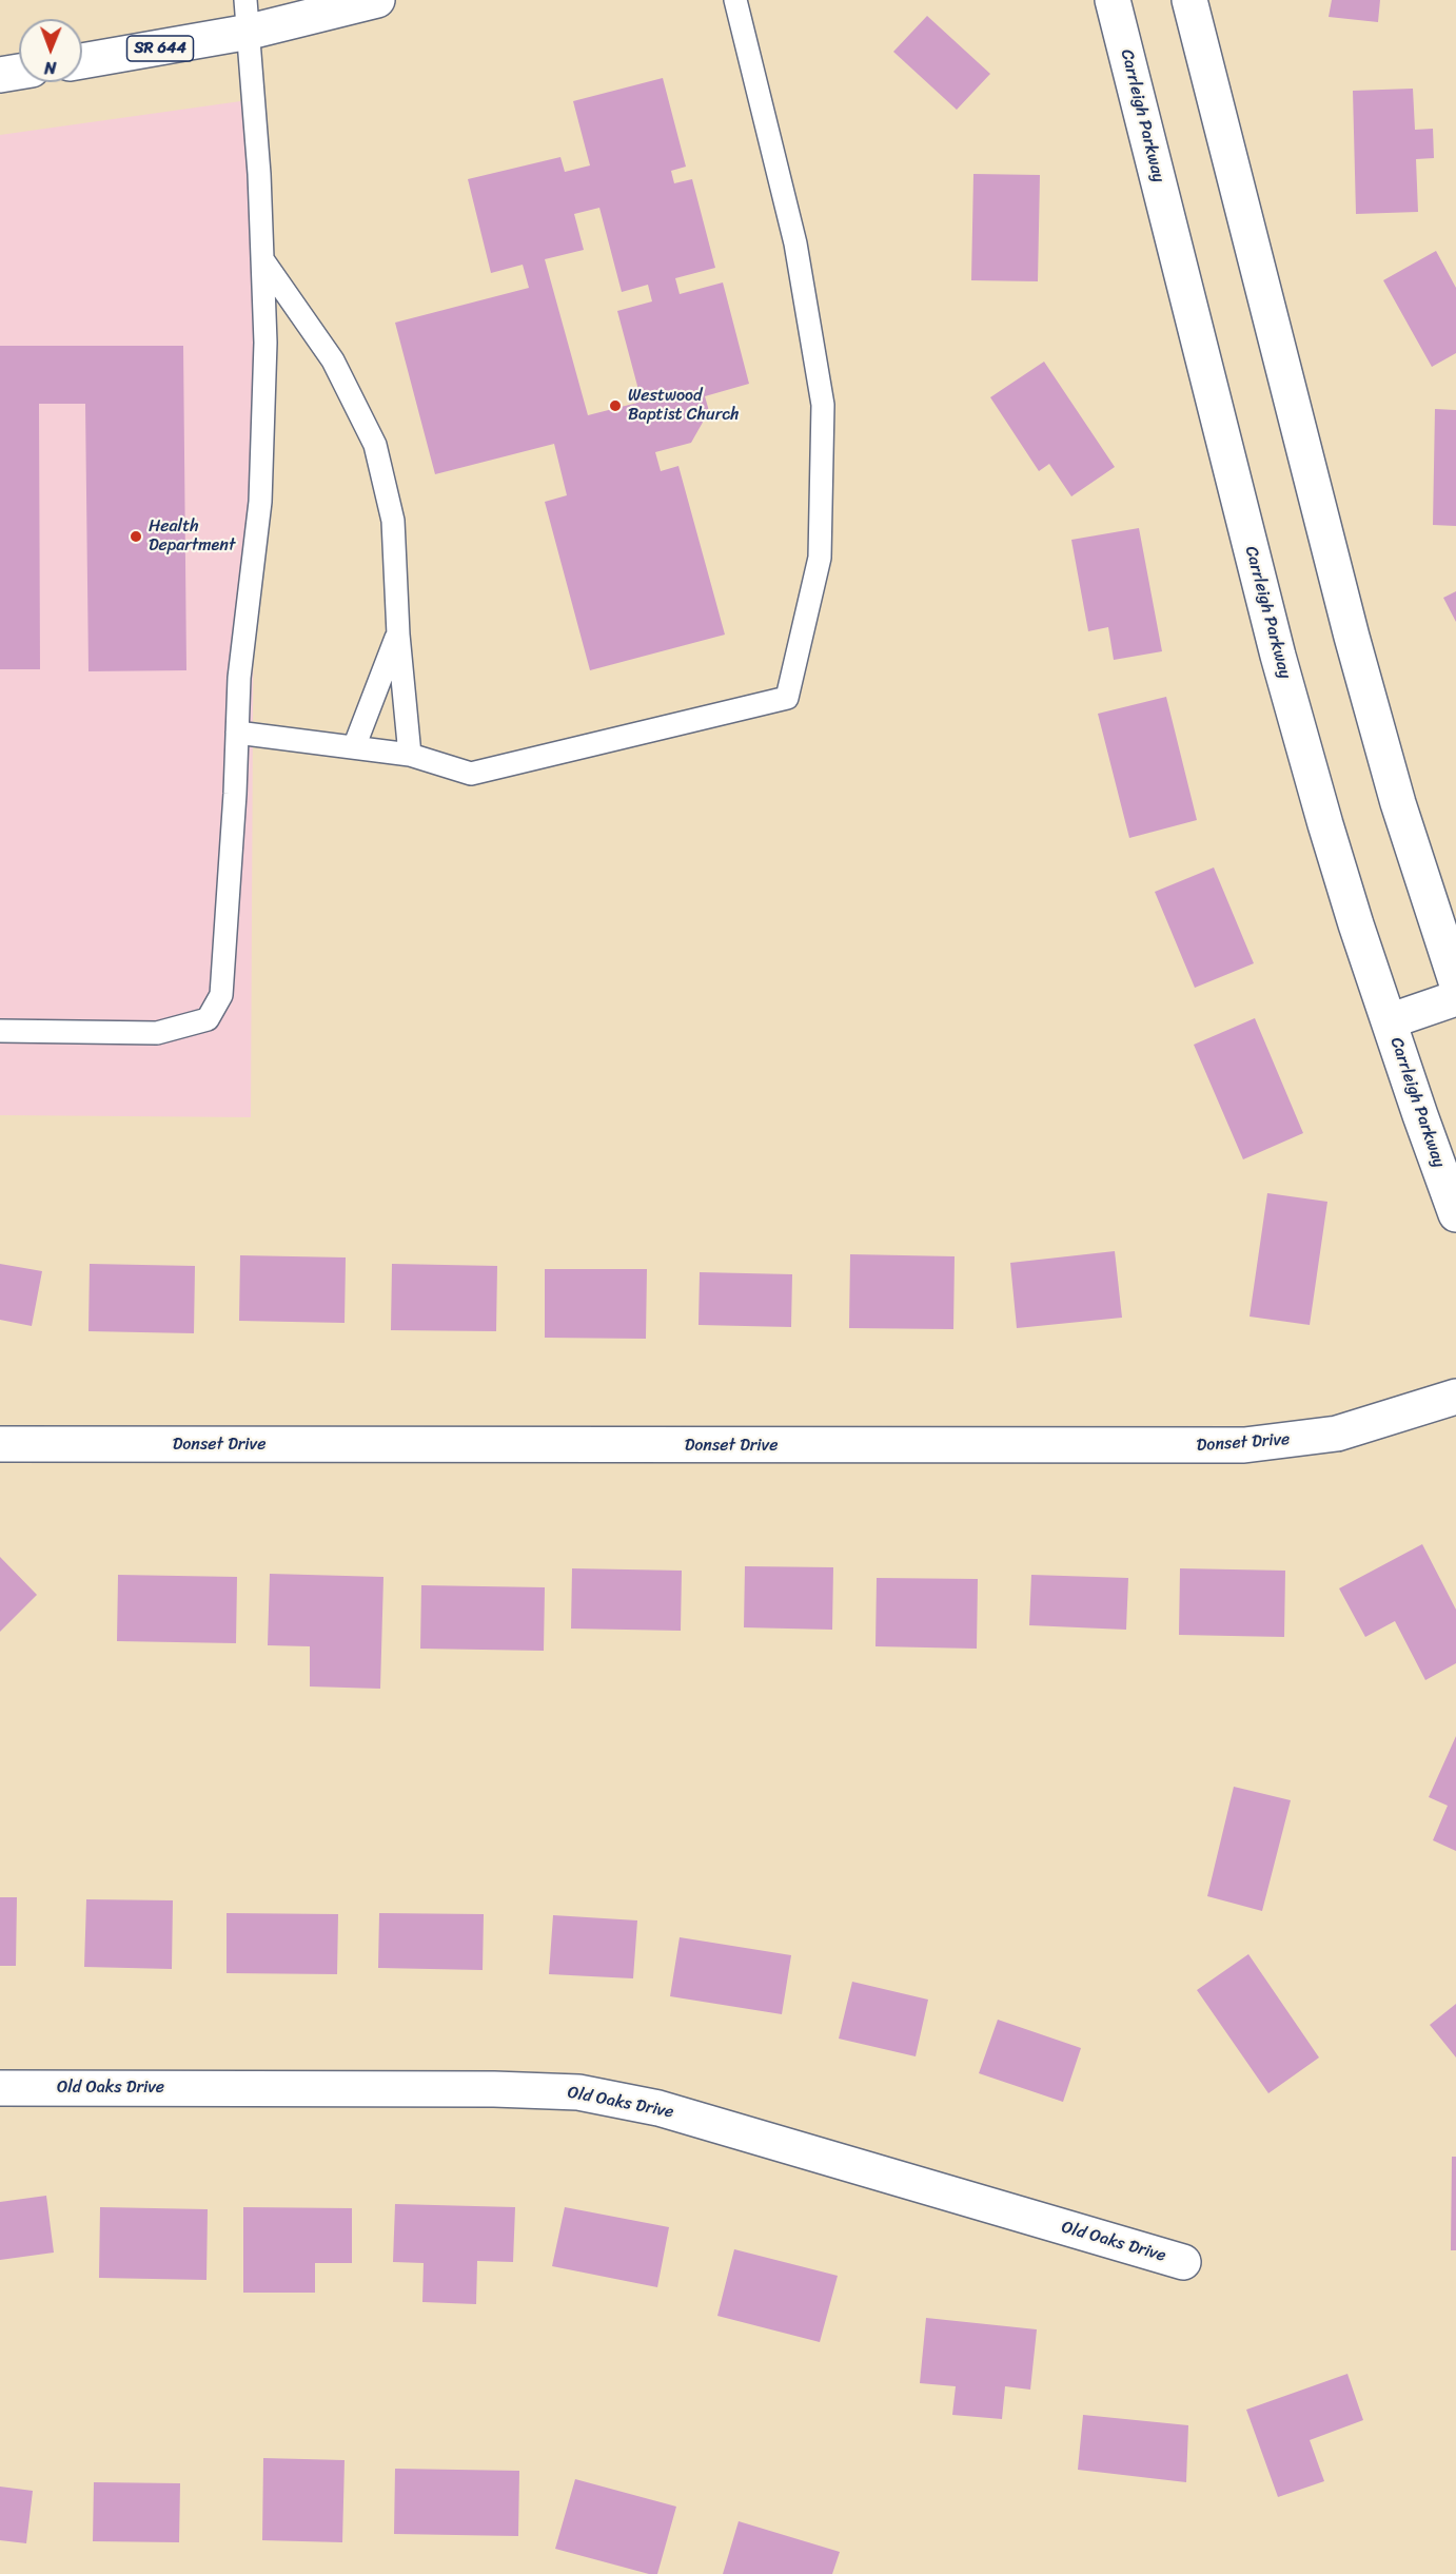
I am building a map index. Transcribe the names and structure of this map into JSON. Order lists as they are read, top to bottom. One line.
{"streets":{"street":["SR 644","Carrleigh Parkway","Donset Drive","Old Oaks Drive"]},"places":["Westwood Baptist Church","Health Department"],"north":"bottom"}
